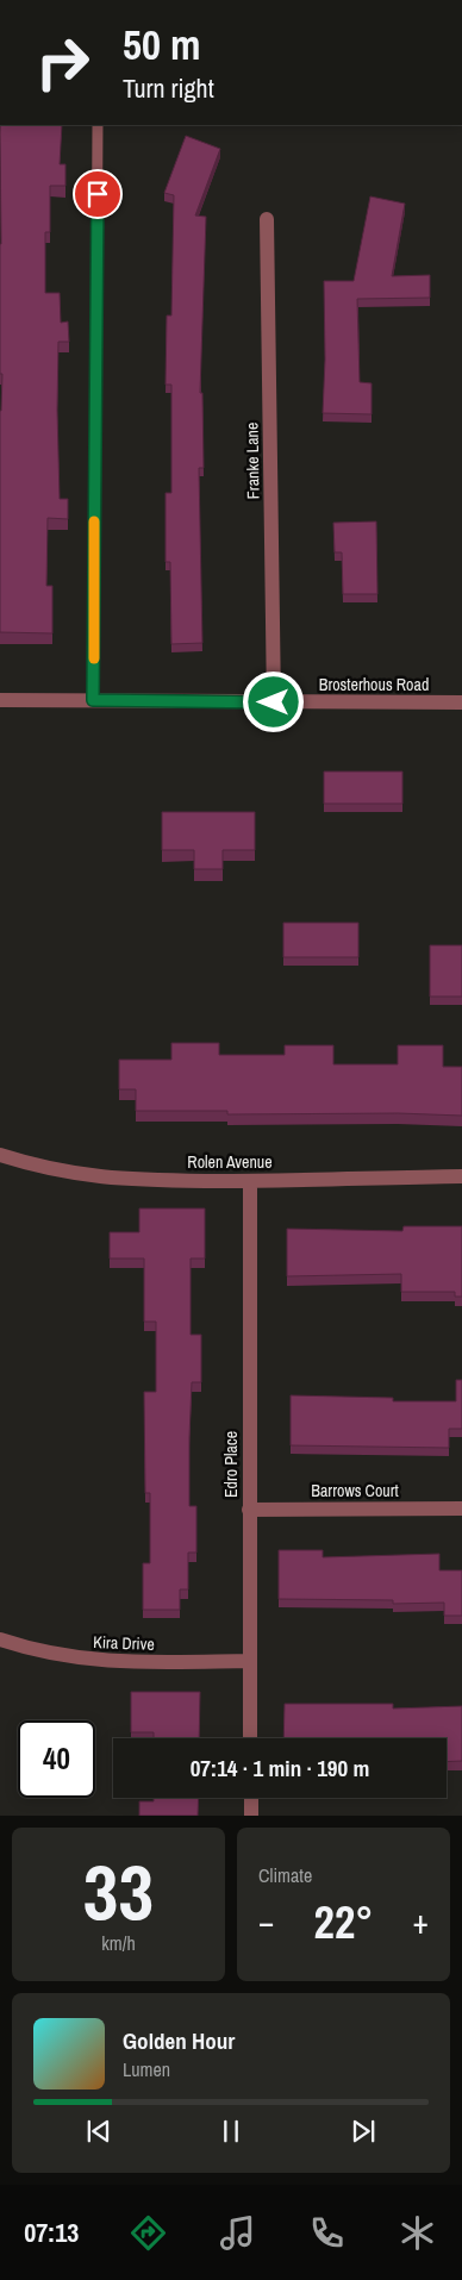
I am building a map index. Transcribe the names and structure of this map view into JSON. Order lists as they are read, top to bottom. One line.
{"streets":{"street":["Franke Lane","Brosterhous Road","Rolen Avenue","Edro Place","Barrows Court","Kira Drive"]},"crossings":[["Franke Lane","Brosterhous Road"],["Rolen Avenue","Edro Place"],["Edro Place","Barrows Court"],["Edro Place","Kira Drive"]],"page":{"turn":["50 m","Turn right"],"limit":"40","trip":"07:14 · 1 min · 190 m","tile":[["33","km/h"],"Climate"],"heat":["−","22°","+"],"song":["Golden Hour","Lumen"],"tabs":"07:13"}}
